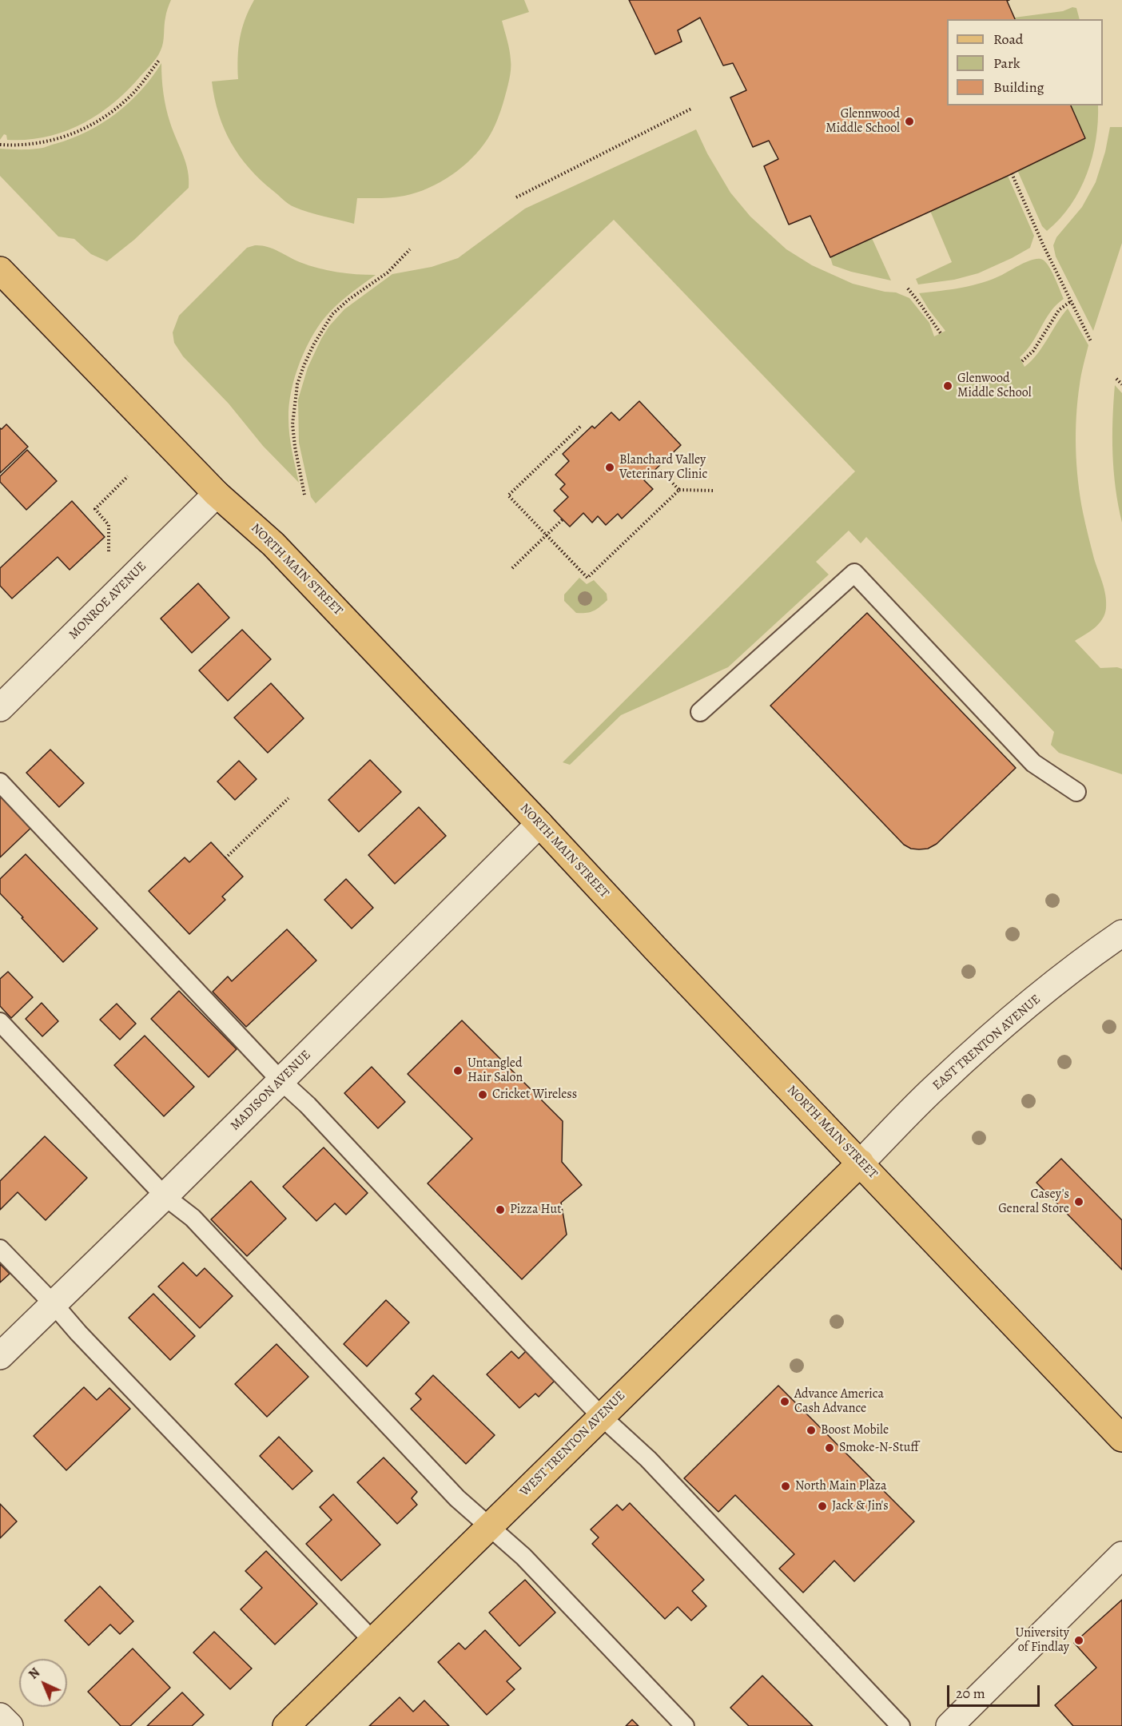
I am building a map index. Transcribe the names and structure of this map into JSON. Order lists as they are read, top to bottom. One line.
{"streets":{"main road":["NORTH MAIN STREET","WEST TRENTON AVENUE"],"street":["MONROE AVENUE","EAST TRENTON AVENUE","MADISON AVENUE"]},"crossings":[["NORTH MAIN STREET","MONROE AVENUE"],["NORTH MAIN STREET","EAST TRENTON AVENUE"],["NORTH MAIN STREET","MADISON AVENUE"],["NORTH MAIN STREET","WEST TRENTON AVENUE"],["EAST TRENTON AVENUE","WEST TRENTON AVENUE"]],"places":["Glennwood Middle School","Glenwood Middle School","Blanchard Valley Veterinary Clinic","Untangled Hair Salon","Cricket Wireless","Casey's General Store","Pizza Hut","Advance America Cash Advance","Boost Mobile","Smoke-N-Stuff","North Main Plaza","Jack & Jin's","University of Findlay"],"legend":["Road","Park","Building"],"scale_bar":"20 m","north":"top left"}
